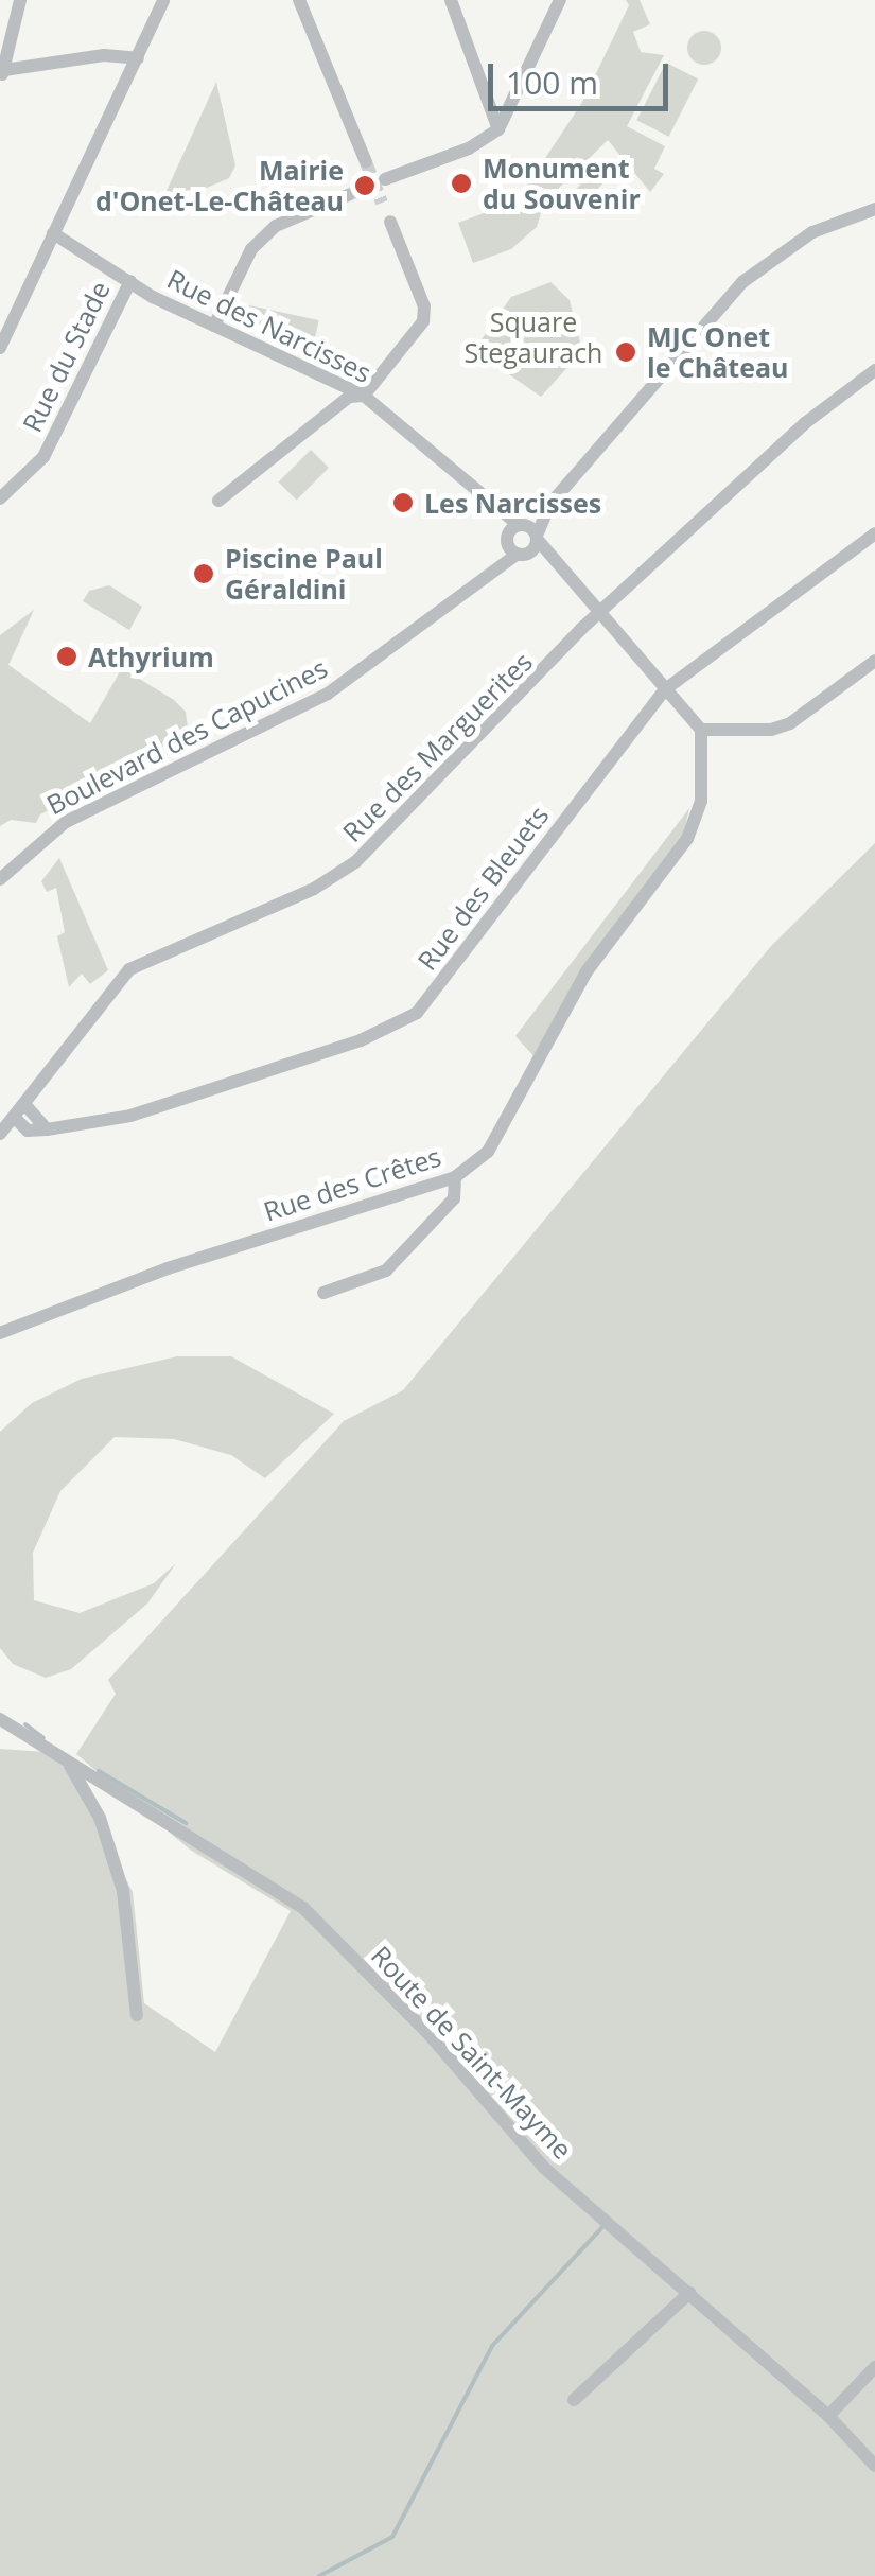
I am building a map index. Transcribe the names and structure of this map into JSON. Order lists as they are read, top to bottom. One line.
{"streets":{"street":["Rue des Narcisses","Rue du Stade","Boulevard des Capucines","Rue des Marguerites","Rue des Bleuets","Rue des Crêtes","Route de Saint-Mayme"]},"crossings":[["Rue des Narcisses","Rue du Stade"],["Rue des Narcisses","Boulevard des Capucines"],["Rue des Marguerites","Rue des Bleuets"]],"parks":["Square Stegaurach"],"places":["Monument du Souvenir","Mairie d'Onet-Le-Château","MJC Onet le Château","Les Narcisses","Piscine Paul Géraldini","Athyrium"],"scale_bar":"100 m"}
